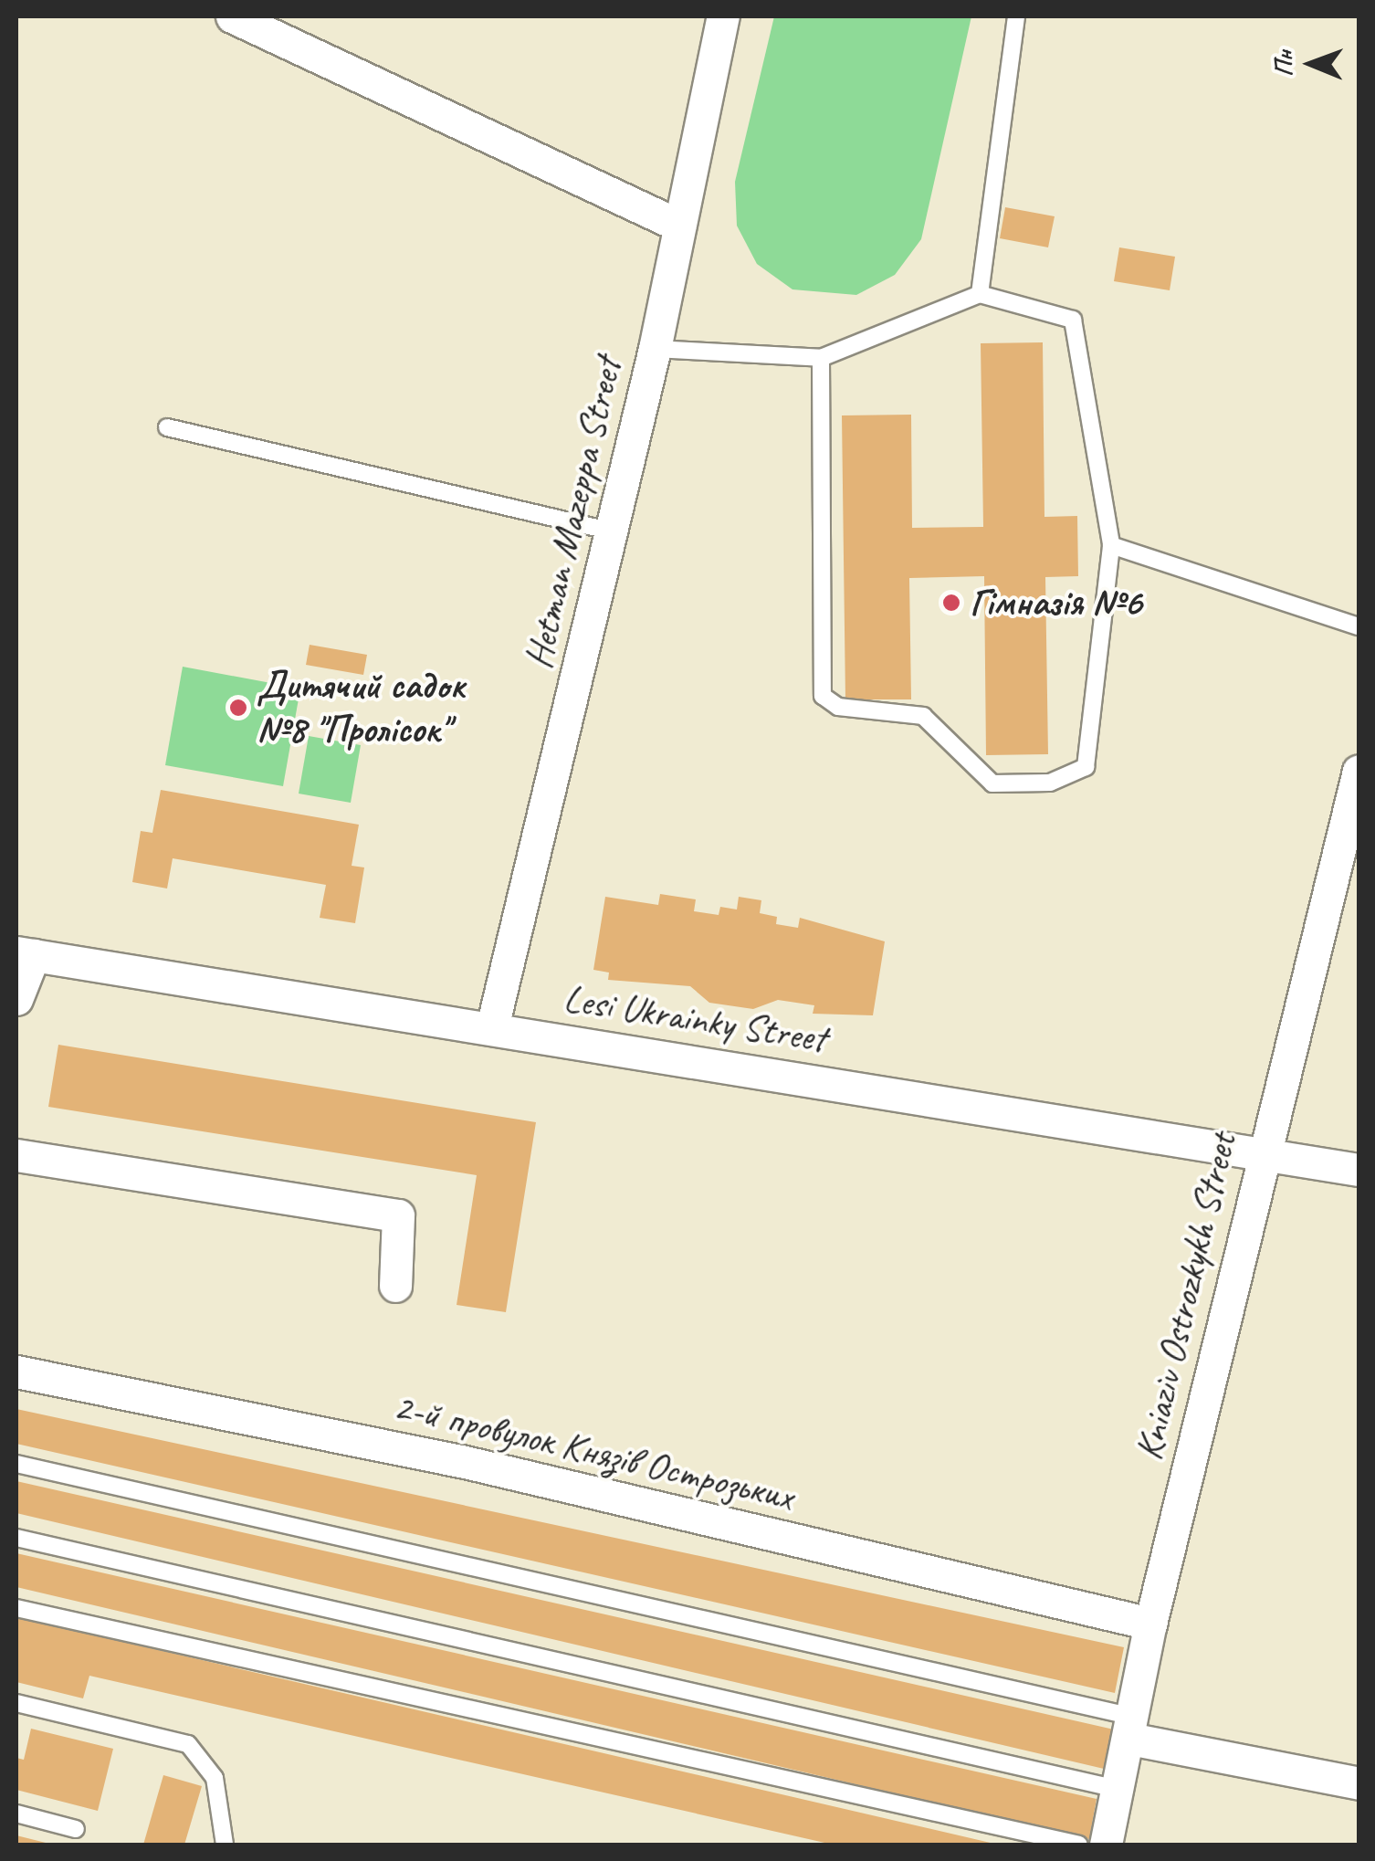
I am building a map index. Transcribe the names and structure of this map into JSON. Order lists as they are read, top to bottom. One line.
{"streets":{"street":["Hetman Mazeppa Street","Lesi Ukrainky Street","Kniaziv Ostrozkykh Street","2-й провулок Князів Острозьких"]},"crossings":[["Hetman Mazeppa Street","Lesi Ukrainky Street"],["Lesi Ukrainky Street","Kniaziv Ostrozkykh Street"],["Kniaziv Ostrozkykh Street","2-й провулок Князів Острозьких"]],"places":["Гімназія №6","Дитячий садок №8 \"Пролісок\""],"north":"left"}
